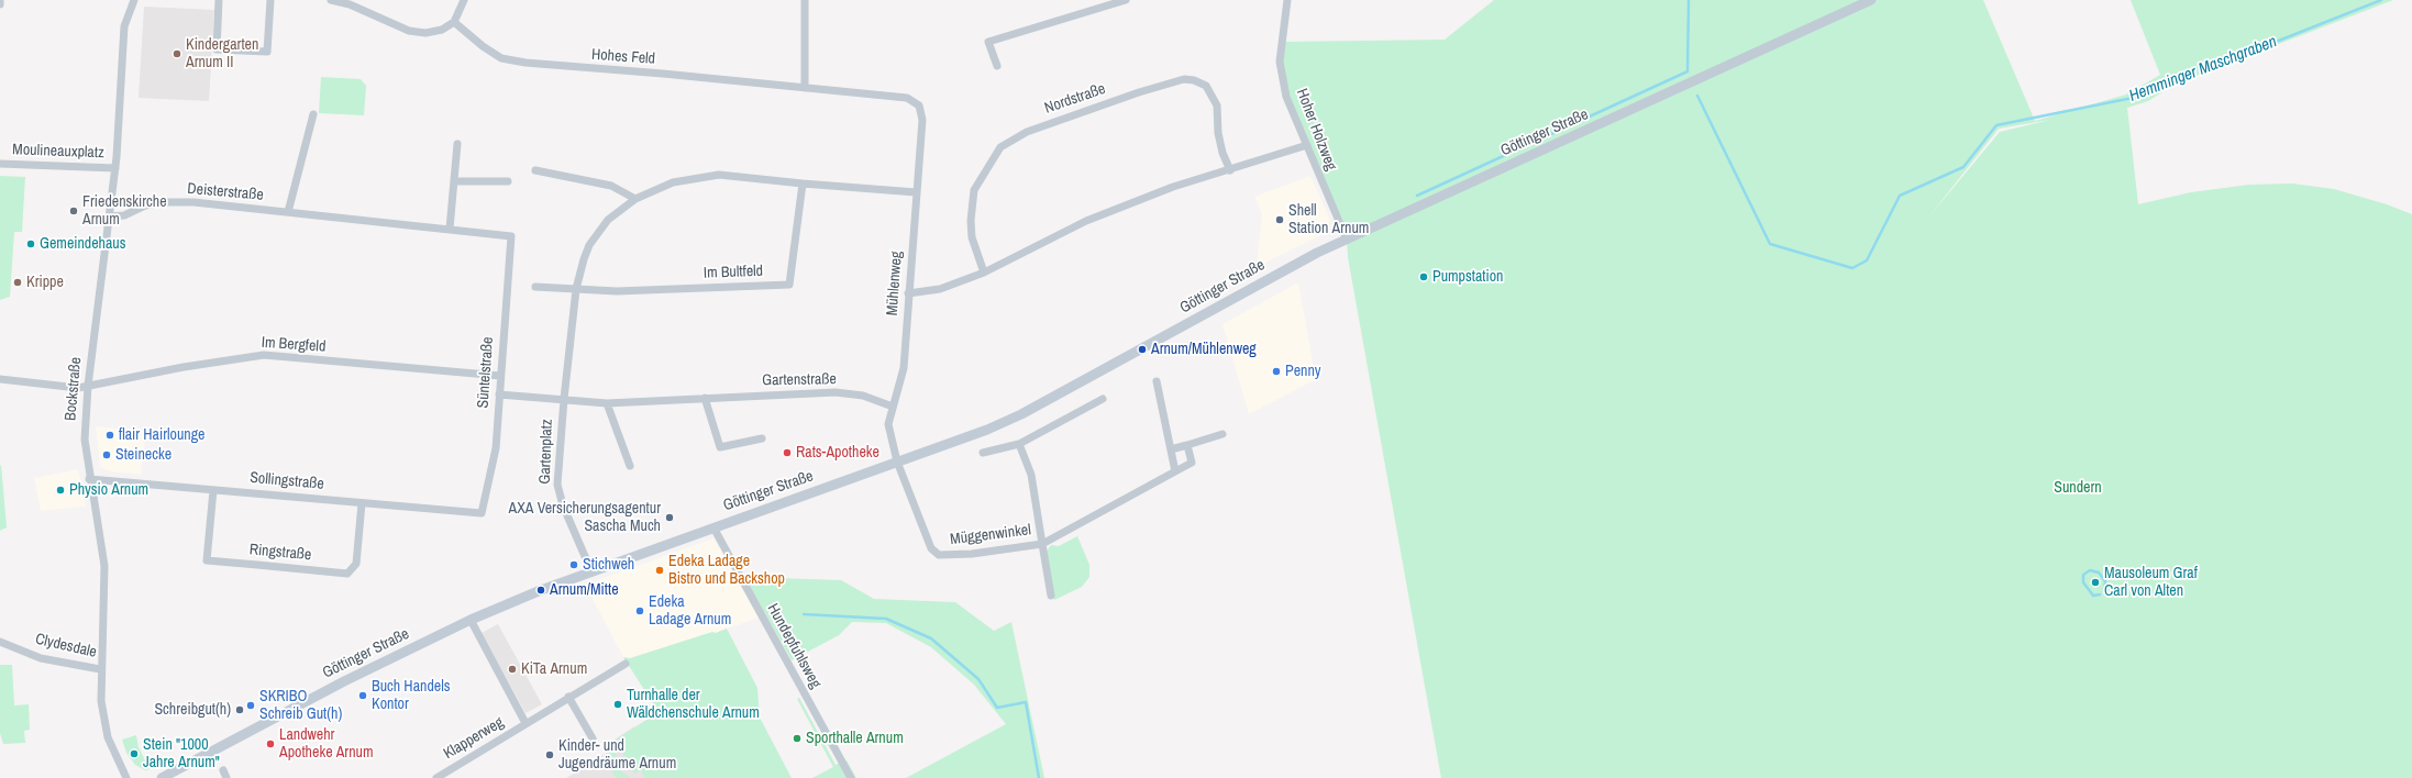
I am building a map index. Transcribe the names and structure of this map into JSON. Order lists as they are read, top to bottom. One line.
{"streets":{"street":["Hohes Feld","Nordstraße","Hoher Holzweg","Göttinger Straße","Moulineauxplatz","Deisterstraße","Im Bultfeld","Mühlenweg","Im Bergfeld","Süntelstraße","Gartenstraße","Bockstraße","Gartenplatz","Sollingstraße","Müggenwinkel","Ringstraße","Clydesdale","Hundepfuhlsweg","Klapperweg"]},"crossings":[["Hohes Feld","Mühlenweg"],["Hoher Holzweg","Göttinger Straße"],["Göttinger Straße","Mühlenweg"],["Göttinger Straße","Gartenplatz"],["Göttinger Straße","Müggenwinkel"],["Göttinger Straße","Hundepfuhlsweg"],["Göttinger Straße","Klapperweg"],["Moulineauxplatz","Bockstraße"],["Deisterstraße","Süntelstraße"],["Deisterstraße","Bockstraße"],["Mühlenweg","Gartenstraße"],["Mühlenweg","Müggenwinkel"],["Im Bergfeld","Süntelstraße"],["Im Bergfeld","Bockstraße"],["Süntelstraße","Gartenplatz"],["Süntelstraße","Sollingstraße"],["Gartenstraße","Gartenplatz"],["Bockstraße","Sollingstraße"],["Bockstraße","Clydesdale"],["Sollingstraße","Ringstraße"]],"water":["Hemminger Maschgraben"],"parks":["Sundern"],"places":["Kindergarten Arnum II","Friedenskirche Arnum","Shell Station Arnum","Gemeindehaus","Pumpstation","Krippe","Arnum/Mühlenweg","Penny","flair Hairlounge","Rats-Apotheke","Steinecke","Physio Arnum","AXA Versicherungsagentur Sascha Much","Stichweh","Edeka Ladage Bistro und Backshop","Mausoleum Graf Carl von Alten","Arnum/Mitte","Edeka Ladage Arnum","KiTa Arnum","Buch Handels Kontor","Turnhalle der Wäldchenschule Arnum","SKRIBO Schreib Gut(h)","Schreibgut(h)","Sporthalle Arnum","Landwehr Apotheke Arnum","Stein \"1000 Jahre Arnum\"","Kinder- und Jugendräume Arnum"]}
